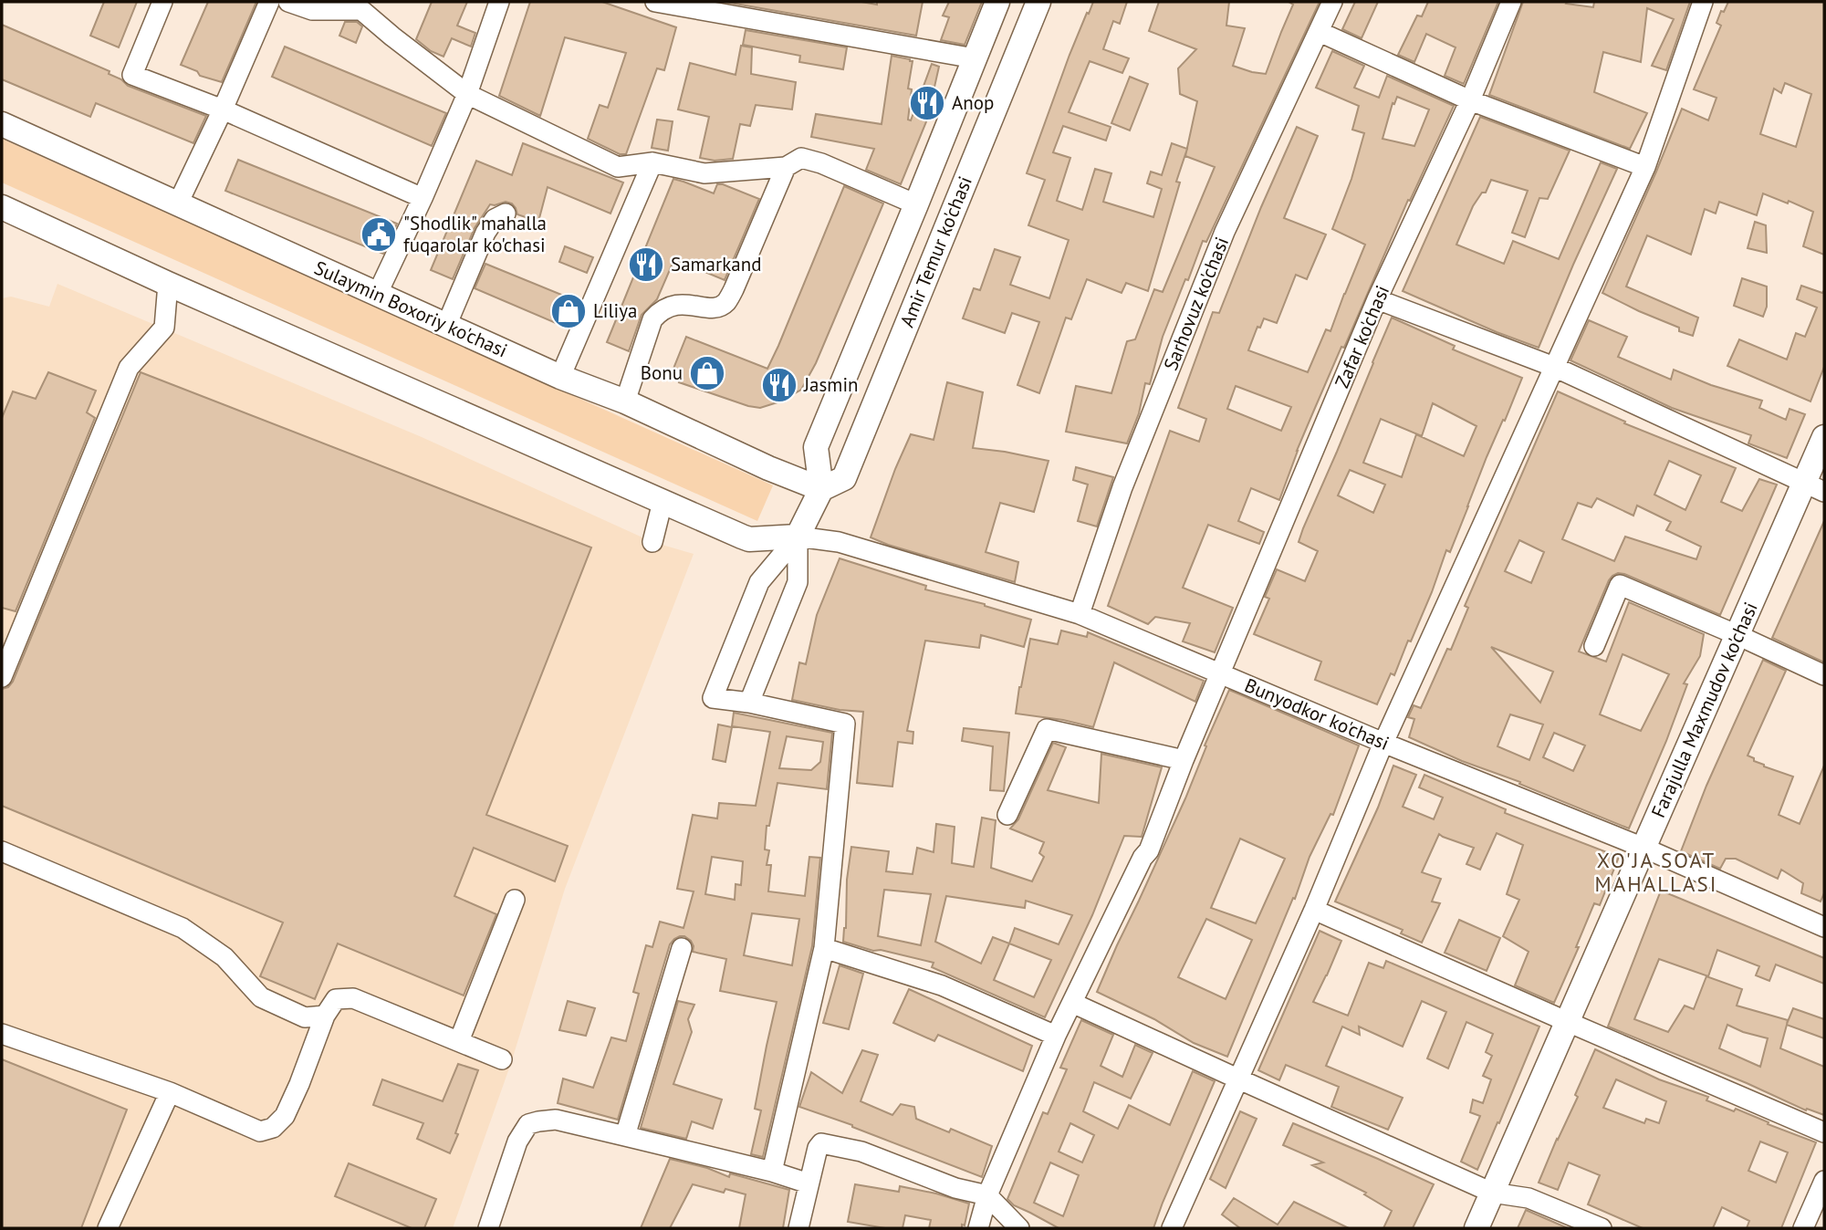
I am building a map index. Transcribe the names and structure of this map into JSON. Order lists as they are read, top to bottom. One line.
{"streets":{"main road":["Amir Temur ko'chasi","Sulaymin Boxoriy ko'chasi","Farajulla Maxmudov ko'chasi"],"street":["Sarhovuz ko'chasi","Zafar ko'chasi","Bunyodkor ko'chasi"]},"crossings":[["Amir Temur ko'chasi","Sulaymin Boxoriy ko'chasi"],["Amir Temur ko'chasi","Bunyodkor ko'chasi"],["Sarhovuz ko'chasi","Bunyodkor ko'chasi"],["Zafar ko'chasi","Bunyodkor ko'chasi"],["Farajulla Maxmudov ko'chasi","Bunyodkor ko'chasi"]],"districts":["XO'JA SOAT MAHALLASI"],"places":{"restaurant":["Anop","Samarkand","Jasmin"],"public building":["\"Shodlik\" mahalla fuqarolar ko'chasi"],"shop":["Liliya","Bonu"]}}
